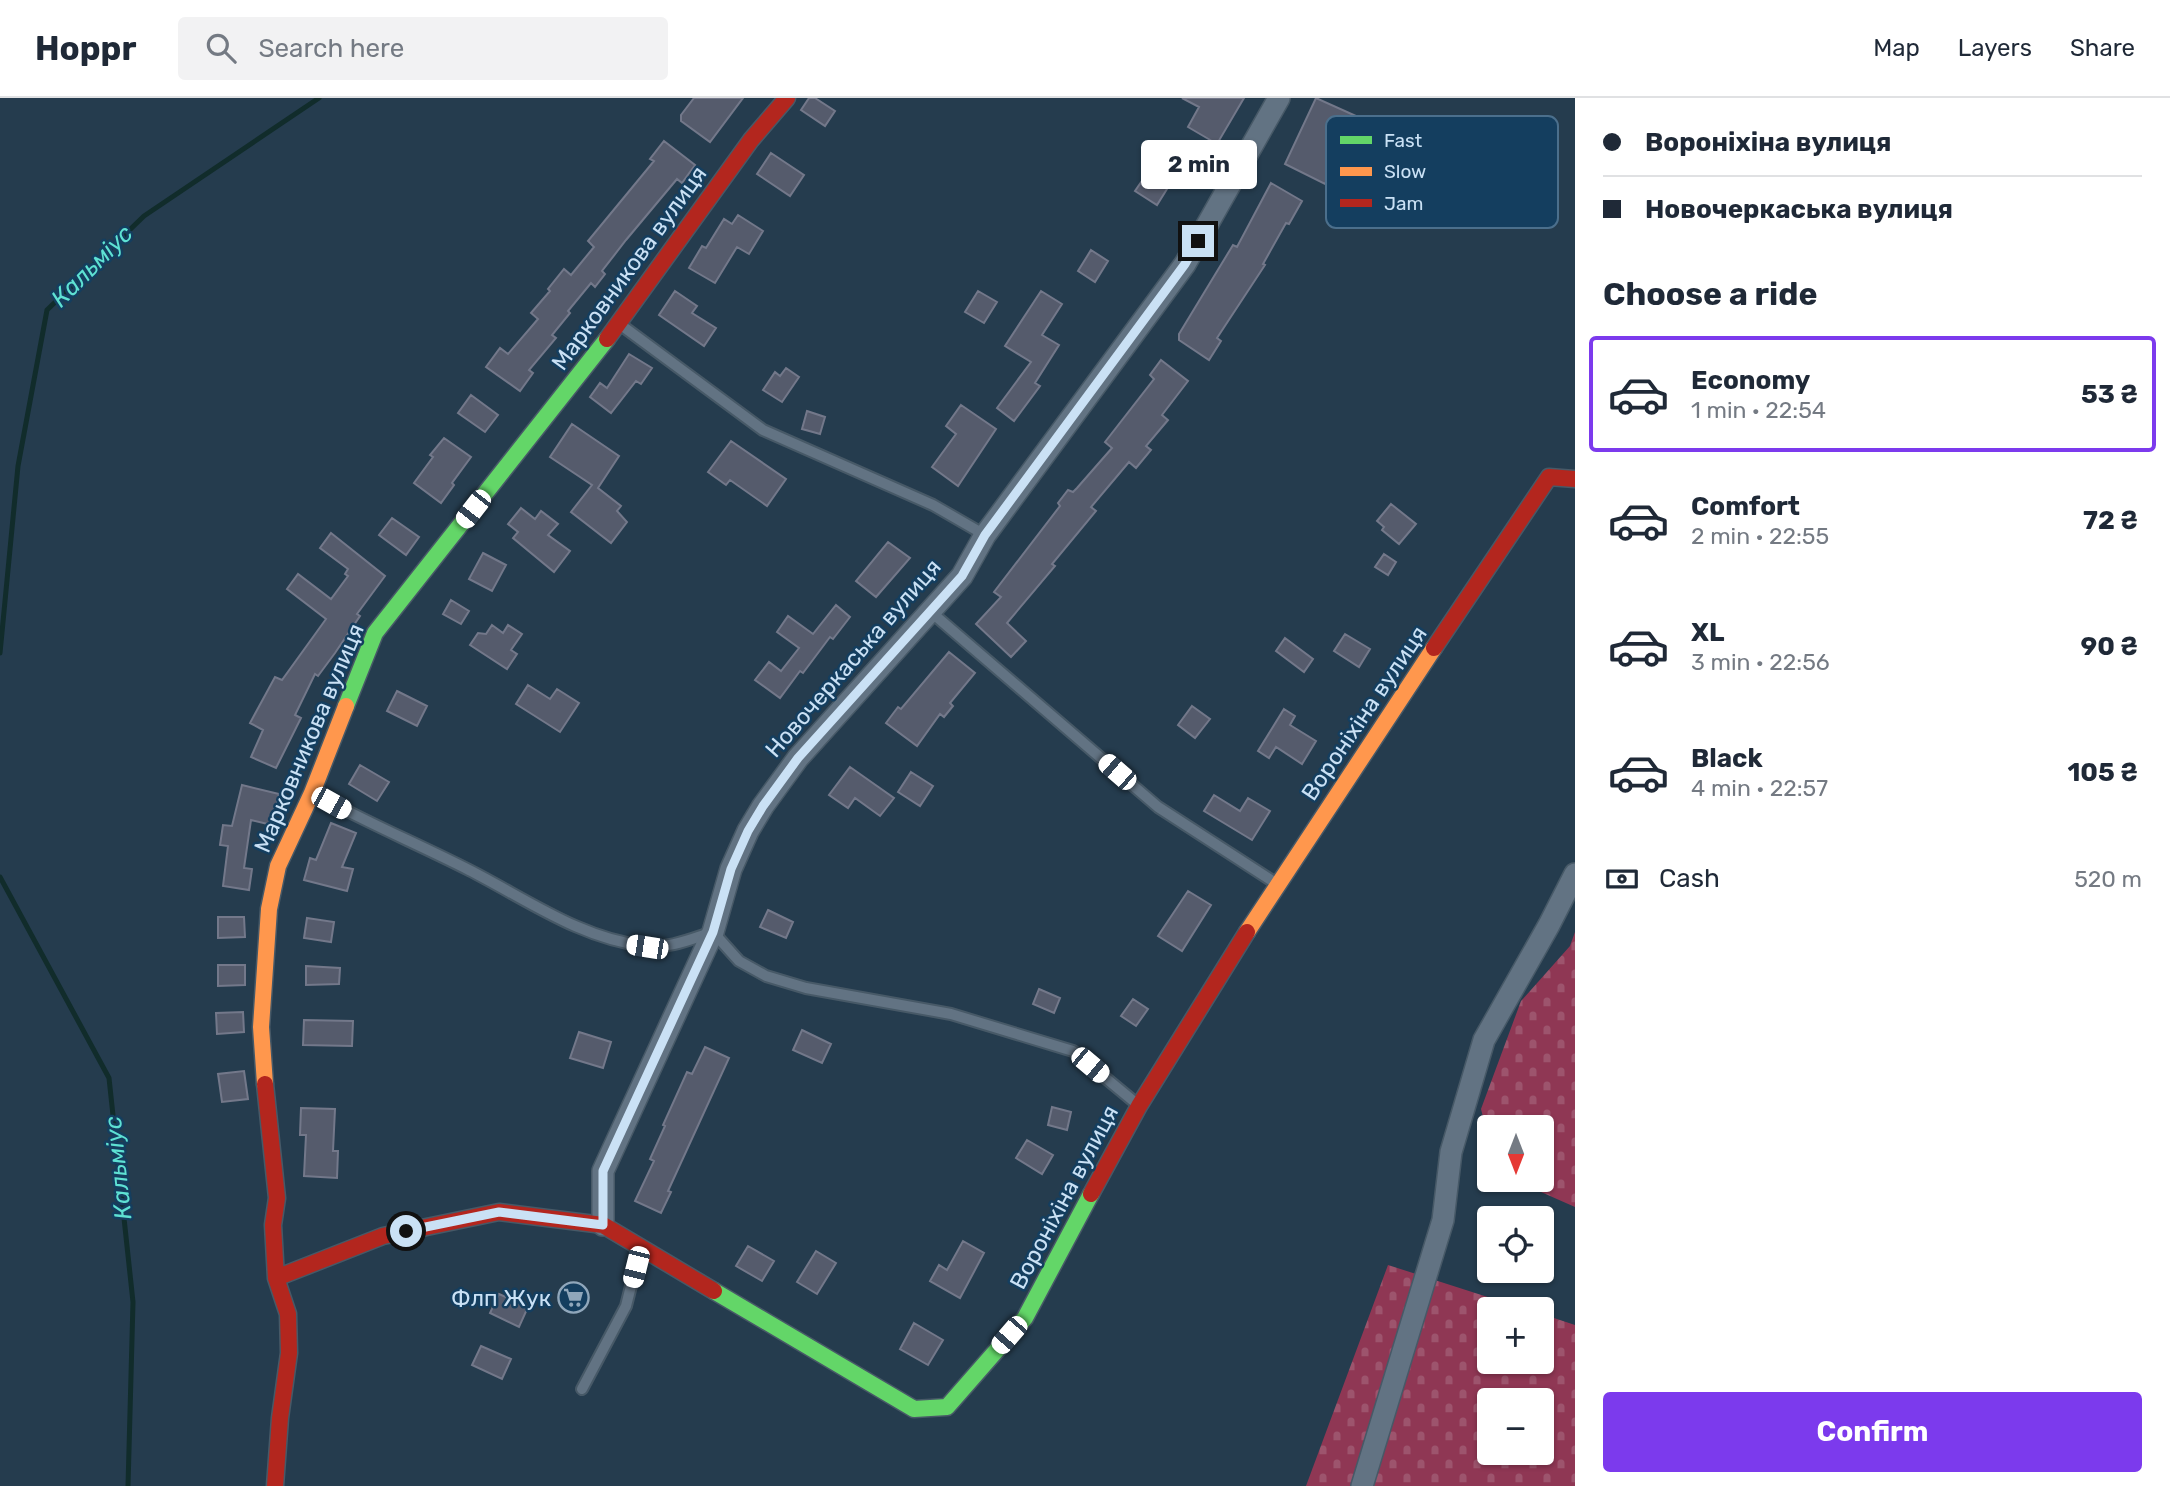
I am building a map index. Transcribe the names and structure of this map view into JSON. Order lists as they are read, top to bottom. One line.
{"streets":{"street":["Марковникова вулиця","Новочеркаська вулиця","Вороніхіна вулиця"]},"crossings":[["Марковникова вулиця","Вороніхіна вулиця"],["Новочеркаська вулиця","Вороніхіна вулиця"]],"water":["Кальміус"],"places":{"supermarket":["Флп Жук"]},"legend":["Fast","Slow","Jam"],"north":"bottom","page":{"header":"Hoppr","search":"Search here","nav":["Map","Layers","Share"],"banner":["Вороніхіна вулиця","Новочеркаська вулиця"],"bubble":"2 min","heading":"Choose a ride","list":[{"name":"Economy","note":"1 min · 22:54","value":"53 ₴"},{"name":"Comfort","note":"2 min · 22:55","value":"72 ₴"},{"name":"XL","note":"3 min · 22:56","value":"90 ₴"},{"name":"Black","note":"4 min · 22:57","value":"105 ₴"}],"pay":["Cash","520 m"],"map_buttons":["+","−"],"buttons":"Confirm"}}
